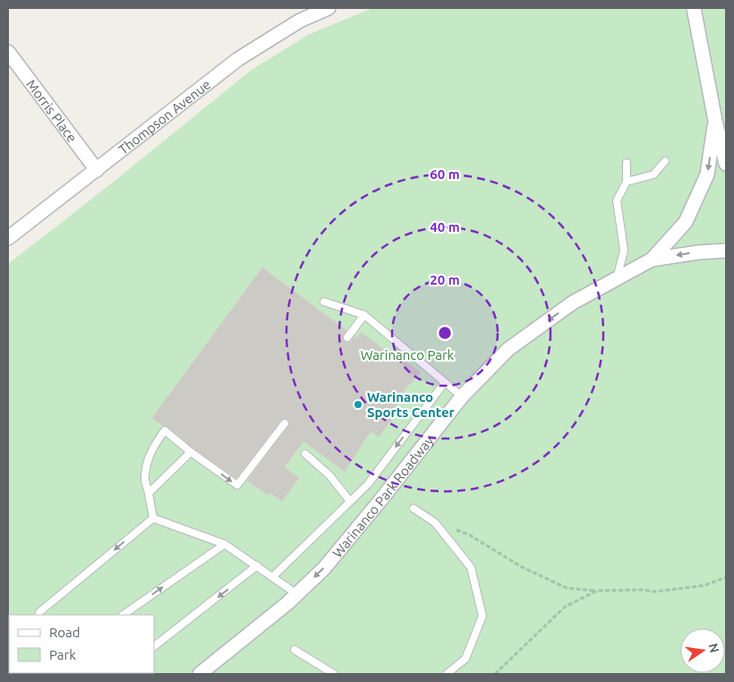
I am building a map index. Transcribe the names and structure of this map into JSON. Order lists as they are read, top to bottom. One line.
{"streets":{"street":["Morris Place","Thompson Avenue","Warinanco Park Roadway"]},"crossings":[["Morris Place","Thompson Avenue"]],"one_way":["Warinanco Park Roadway"],"parks":["Warinanco Park"],"places":["Warinanco Sports Center"],"legend":["Road","Park"],"north":"right","rings":["60 m","40 m","20 m"]}
